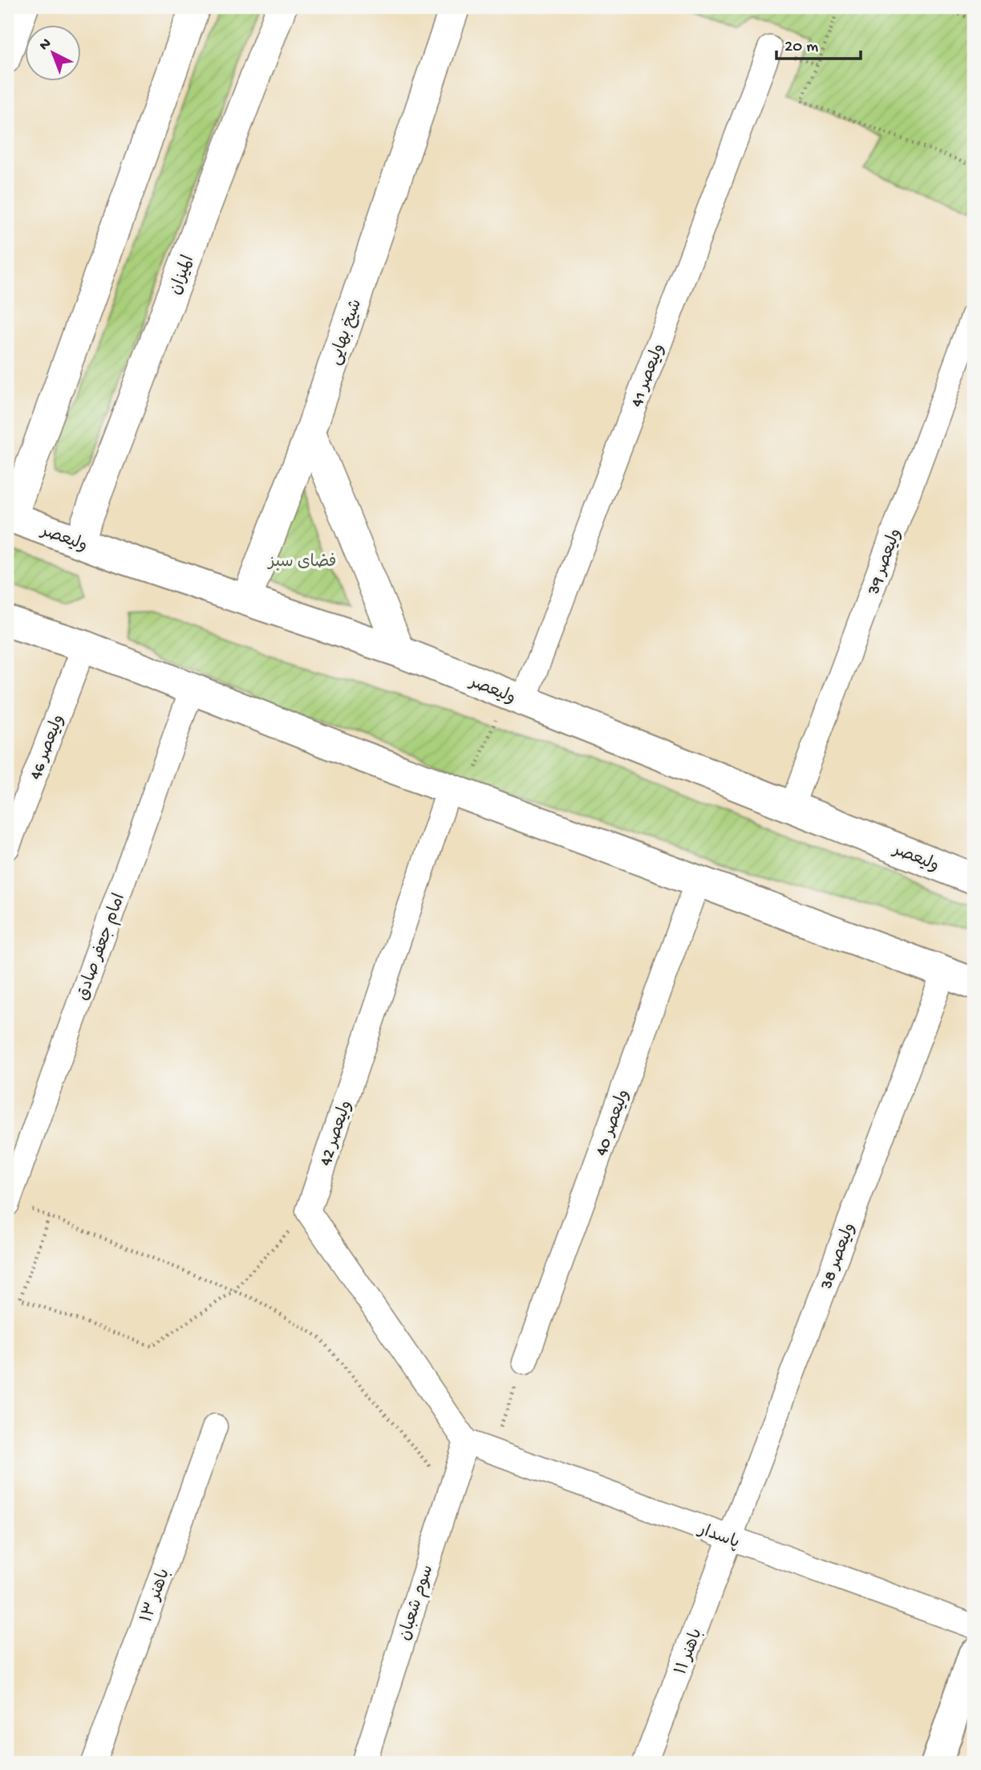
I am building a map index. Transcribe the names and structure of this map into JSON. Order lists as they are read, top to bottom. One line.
{"streets":{"main road":["ولیعصر"],"street":["المیزان","شیخ بهایی","ولیعصر 41","ولیعصر 39","ولیعصر 46","امام جعفر صادق","ولیعصر 40","ولیعصر 42","ولیعصر 38","پاسدار","باهنر ۱۳","سوم شعبان","باهنر ۱۱"]},"crossings":[["المیزان","ولیعصر"],["شیخ بهایی","ولیعصر"],["ولیعصر 41","ولیعصر"],["ولیعصر","ولیعصر 39"],["ولیعصر 38","پاسدار"],["ولیعصر 38","باهنر ۱۱"],["پاسدار","سوم شعبان"],["پاسدار","باهنر ۱۱"]],"parks":["فضای سبز"],"scale_bar":"20 m","north":"top left"}
